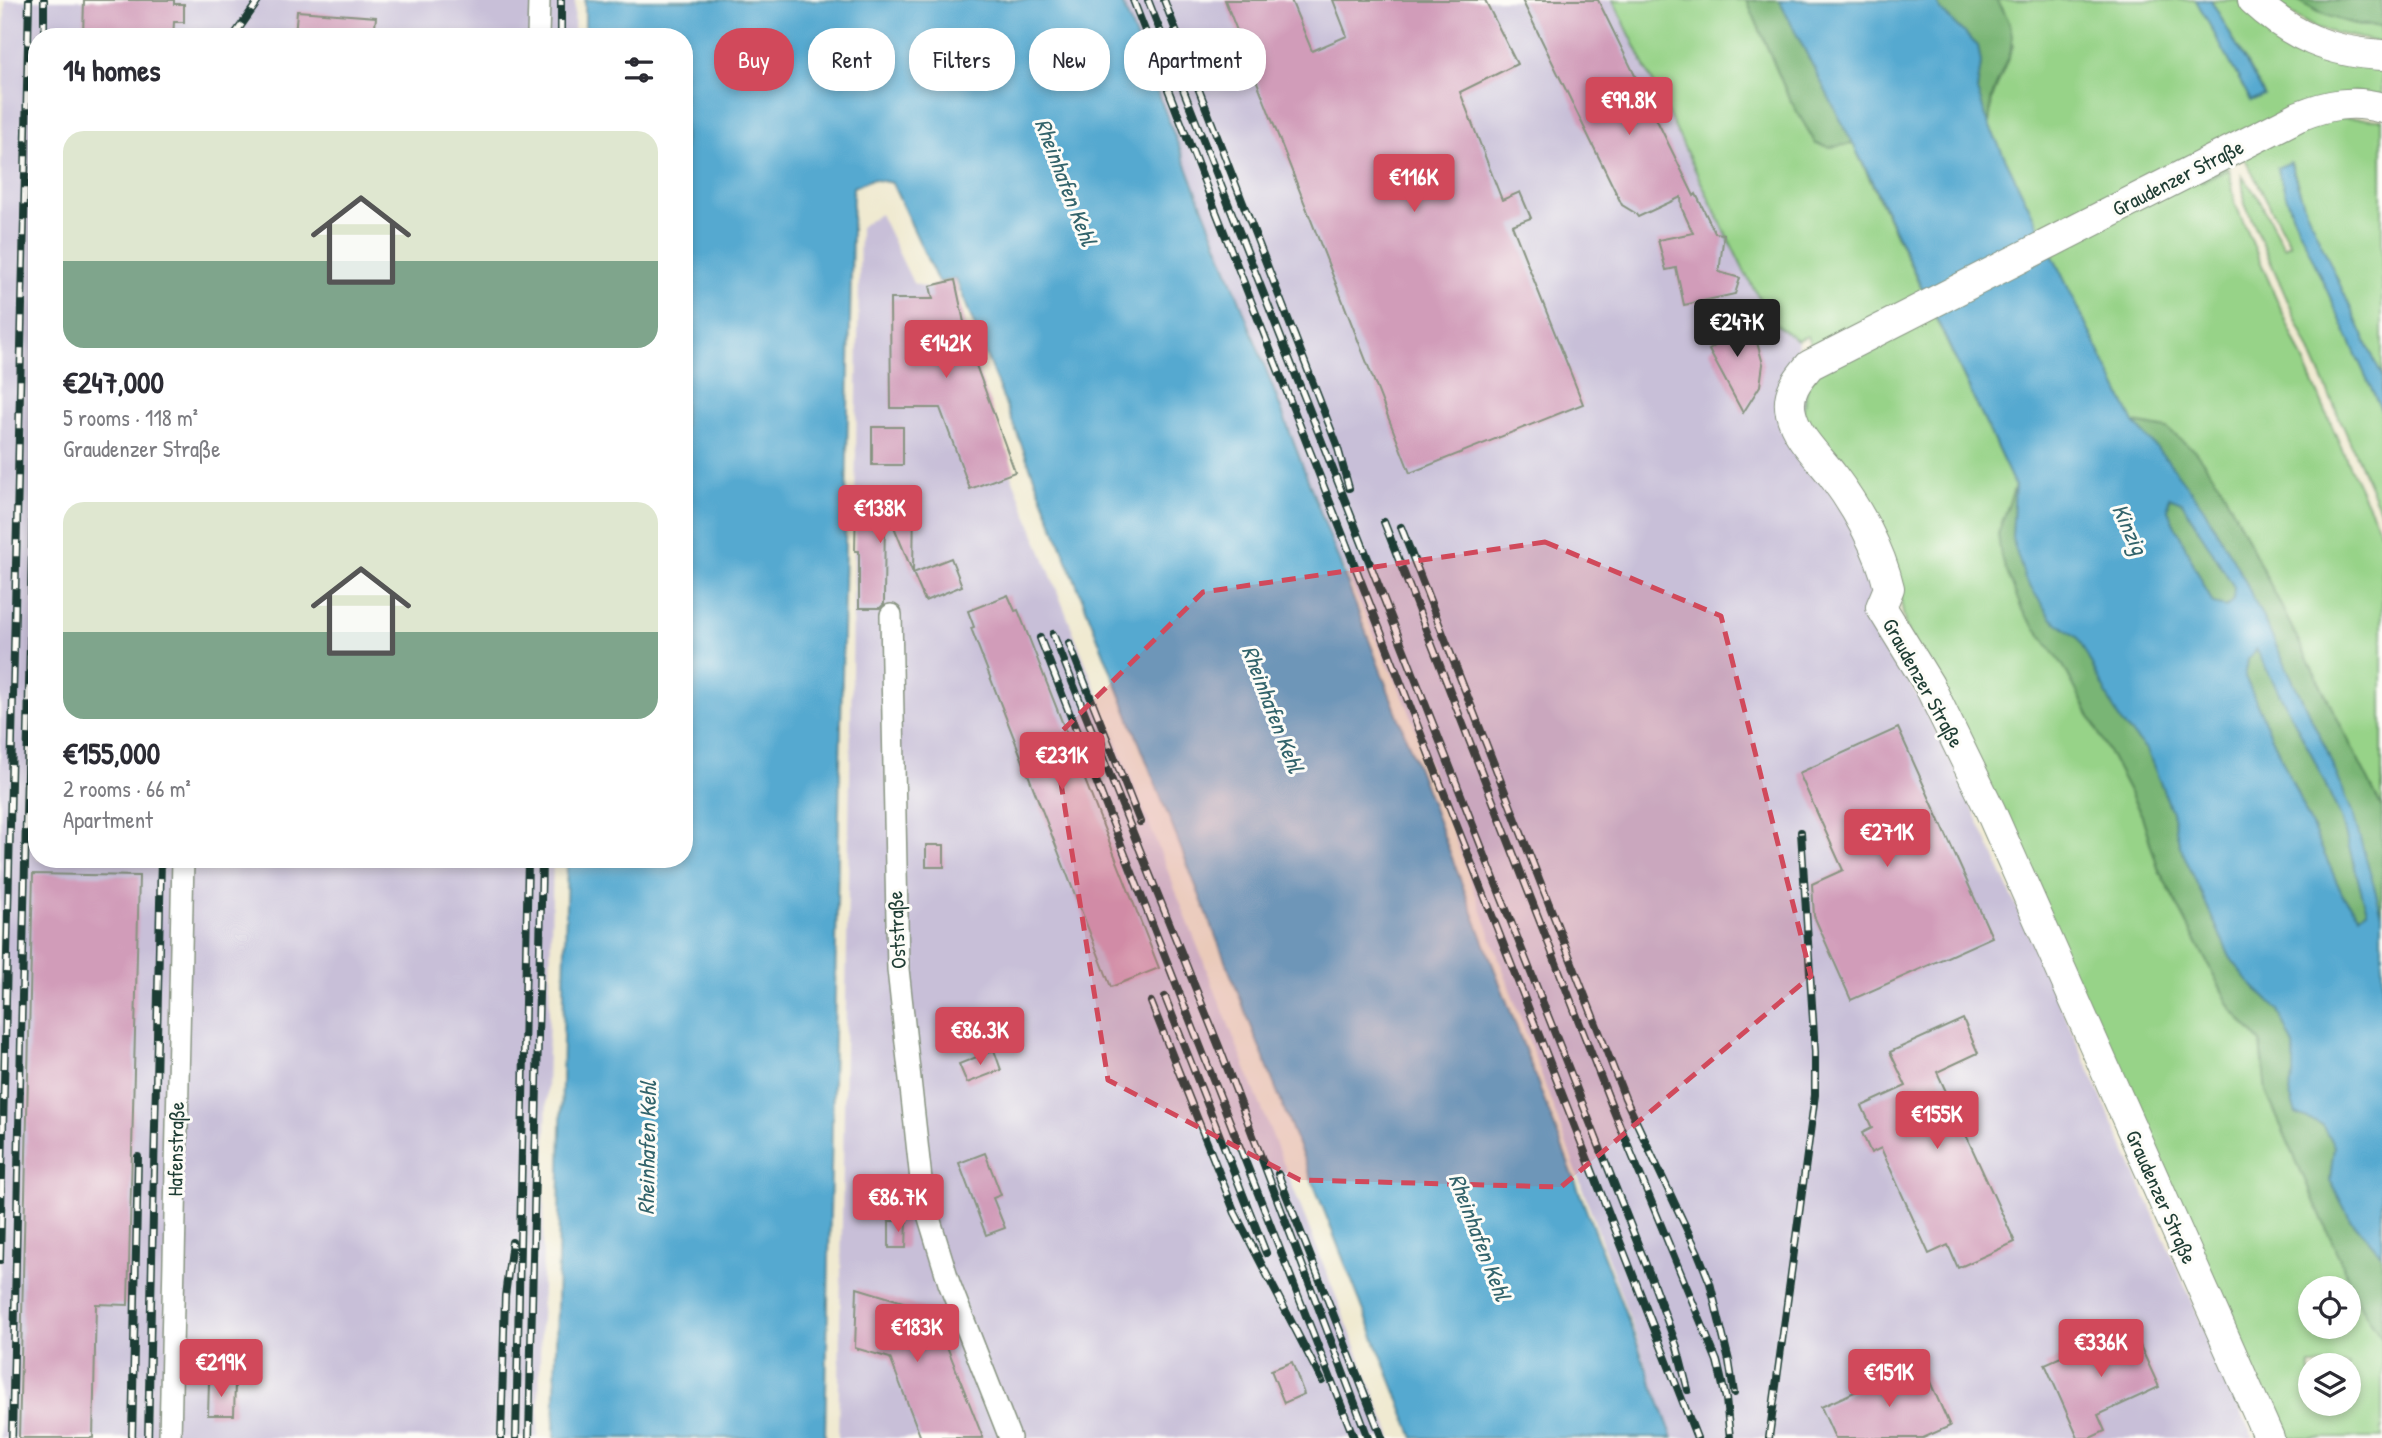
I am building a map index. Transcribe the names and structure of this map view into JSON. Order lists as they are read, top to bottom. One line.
{"streets":{"street":["Graudenzer Straße","Oststraße","Hafenstraße"]},"water":["Rheinhafen Kehl","Kinzig"],"page":{"chip":["Buy","Rent","Filters","New","Apartment"],"heading":"14 homes","price":["€99.8K","€116K","€247K","€142K","€138K","€231K","€271K","€86.3K","€155K","€86.7K","€183K","€336K","€219K","€151K"],"list":[{"name":"€247,000","note":"5 rooms · 118 m² · Graudenzer Straße"},{"name":"€155,000","note":"2 rooms · 66 m² · Apartment"}]}}
